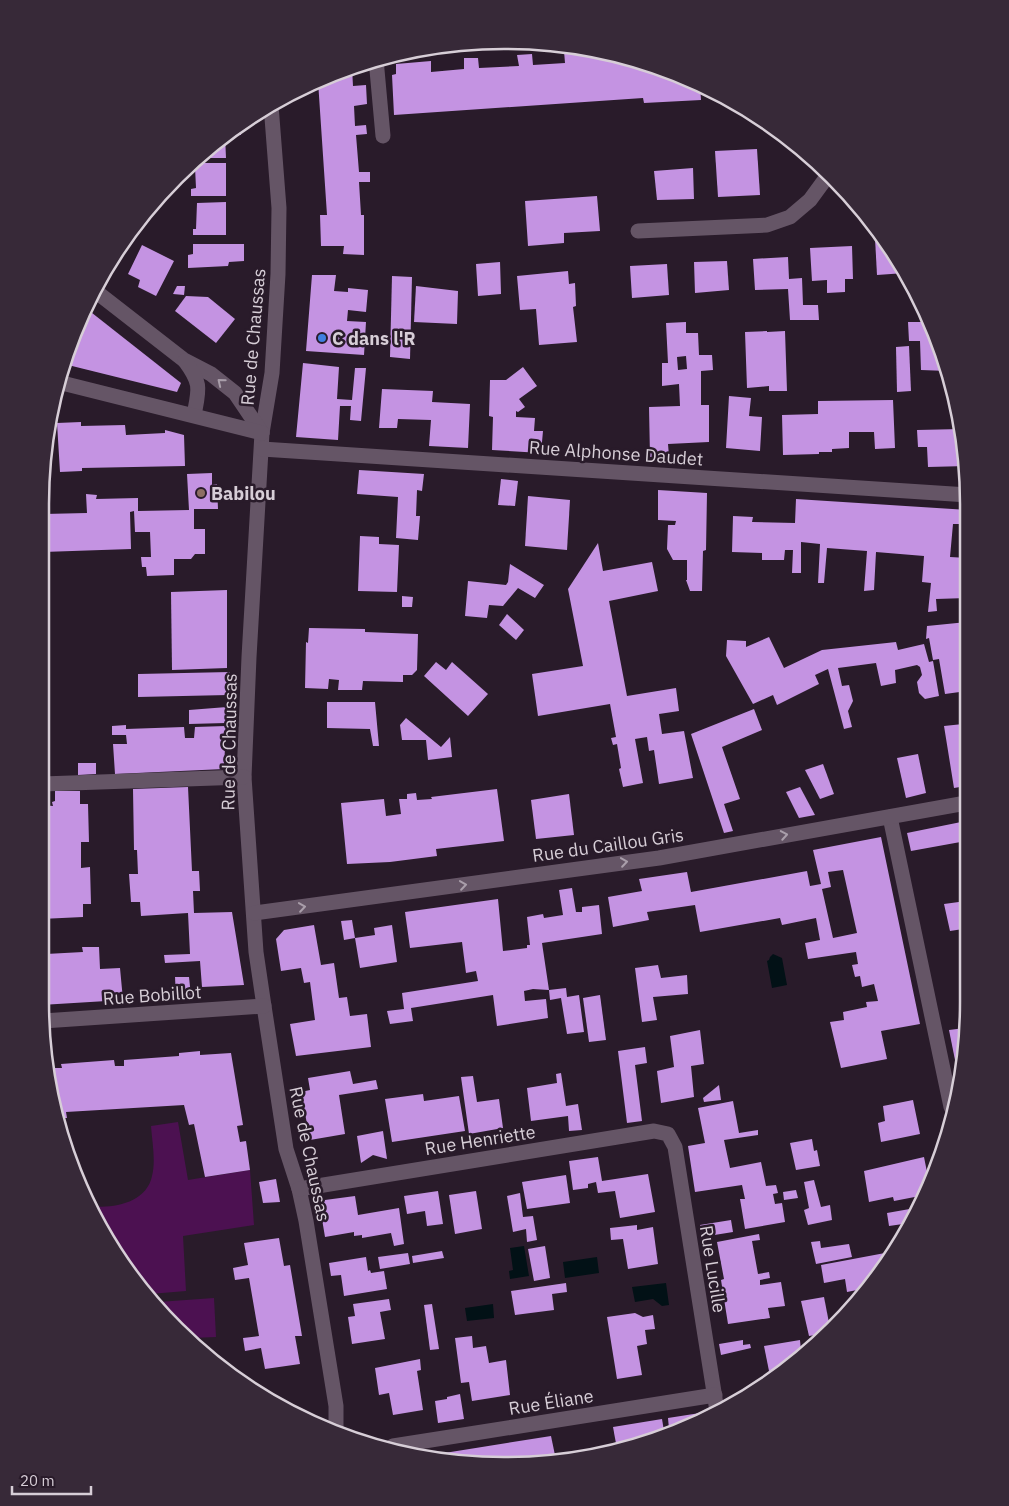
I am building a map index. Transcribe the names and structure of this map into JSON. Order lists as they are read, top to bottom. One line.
{"streets":{"street":["Rue de Chaussas","Rue Alphonse Daudet","Rue du Caillou Gris","Rue Bobillot","Rue Henriette","Rue Lucille","Rue Éliane"]},"crossings":[["Rue de Chaussas","Rue Alphonse Daudet"],["Rue de Chaussas","Rue du Caillou Gris"],["Rue de Chaussas","Rue Bobillot"],["Rue de Chaussas","Rue Henriette"],["Rue Henriette","Rue Lucille"],["Rue Lucille","Rue Éliane"]],"one_way":["Rue du Caillou Gris"],"places":["C dans l'R","Babilou"],"scale_bar":"20 m"}
